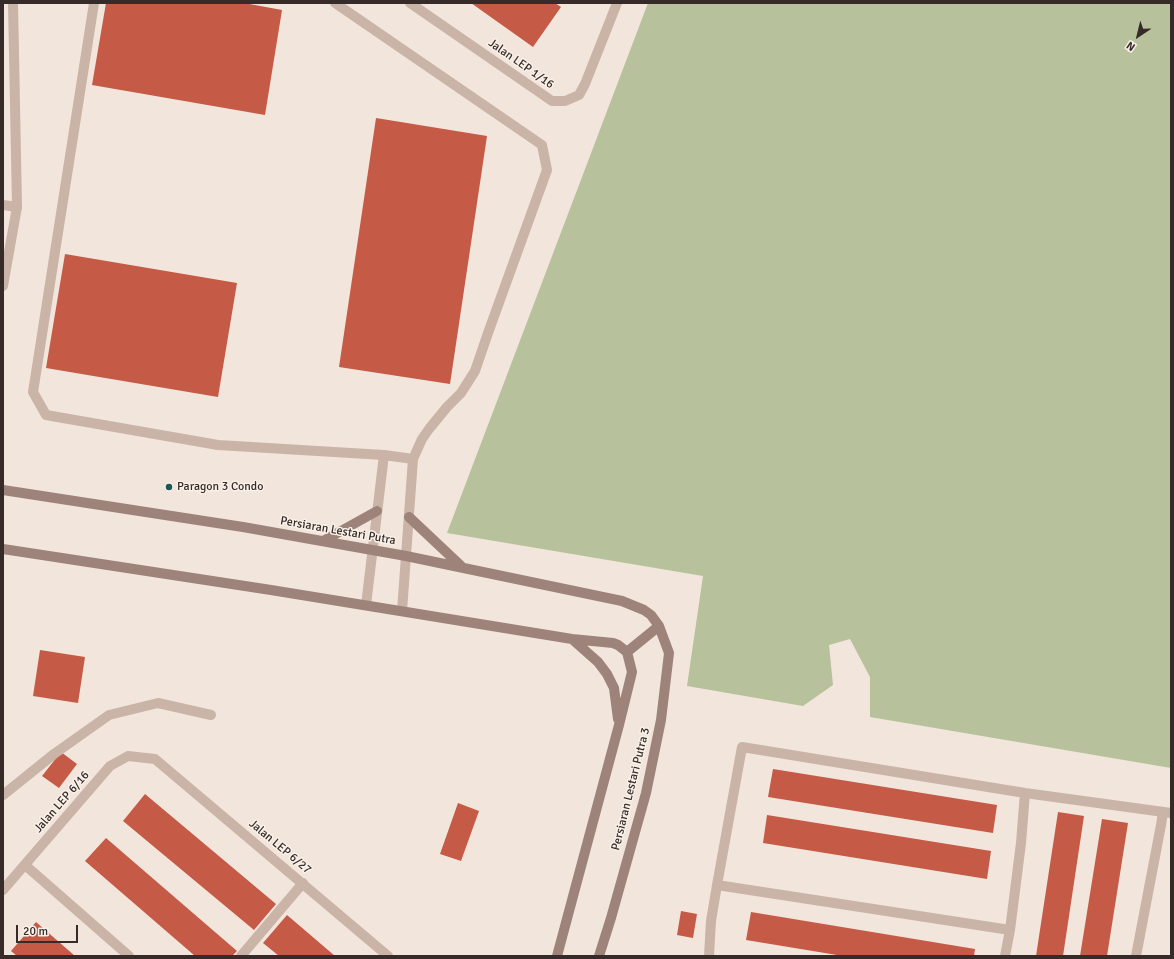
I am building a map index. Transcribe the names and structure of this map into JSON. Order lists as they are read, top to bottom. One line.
{"streets":{"street":["Jalan LEP 1/16","Persiaran Lestari Putra","Persiaran Lestari Putra 3","Jalan LEP 6/16","Jalan LEP 6/27"]},"crossings":[["Persiaran Lestari Putra","Persiaran Lestari Putra 3"],["Jalan LEP 6/16","Jalan LEP 6/27"]],"places":["Paragon 3 Condo"],"scale_bar":"20 m","north":"bottom left"}
